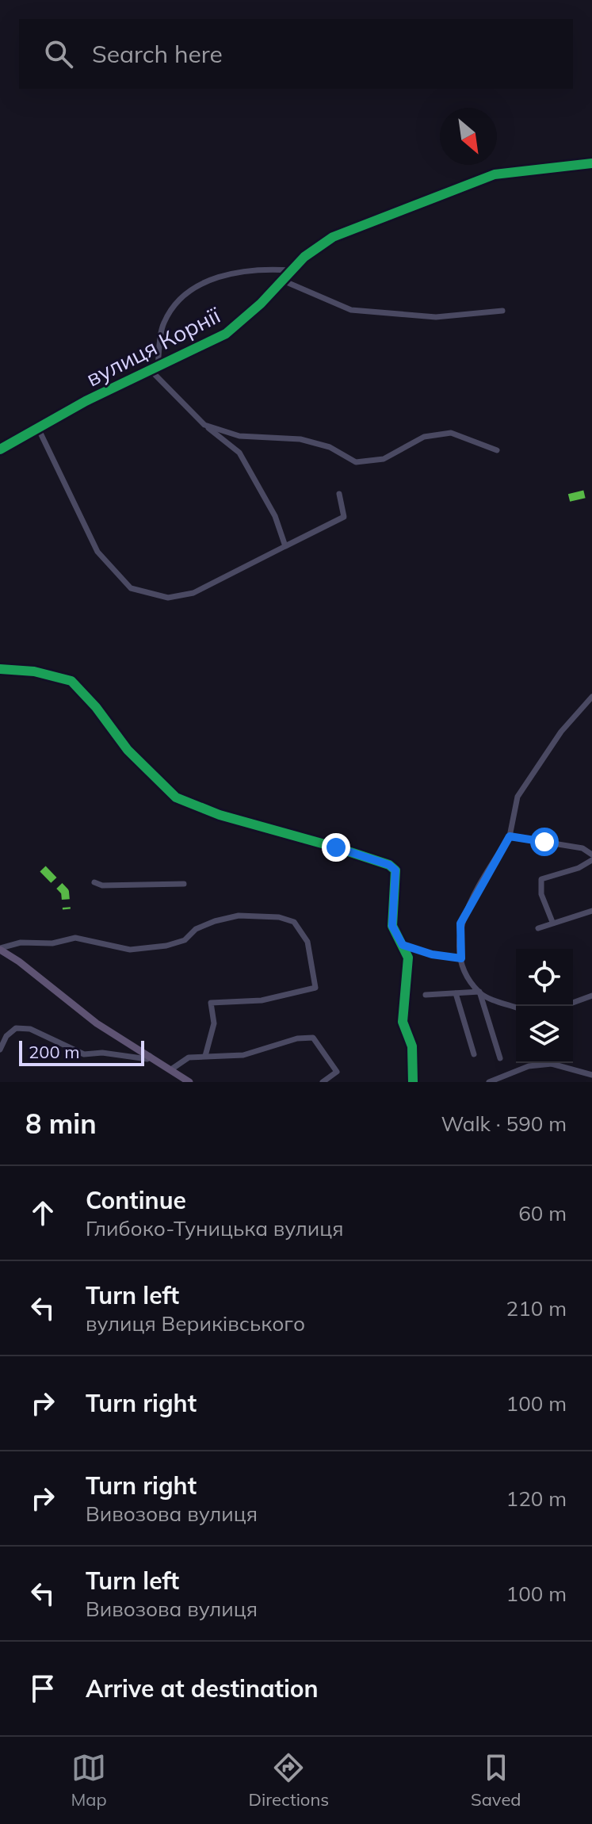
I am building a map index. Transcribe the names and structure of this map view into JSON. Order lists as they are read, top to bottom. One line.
{"streets":{"highway":["вулиця Корнії"]},"scale_bar":"200 m","north":"bottom right","page":{"search":"Search here","scale":"200 m","heading":["8 min","Walk · 590 m"],"list":[["Continue","Глибоко-Туницька вулиця","60 m"],["Turn left","вулиця Вериківського","210 m"],["Turn right","100 m"],["Turn right","Вивозова вулиця","120 m"],["Turn left","Вивозова вулиця","100 m"],"Arrive at destination"],"nav":["Map","Directions","Saved"]}}
